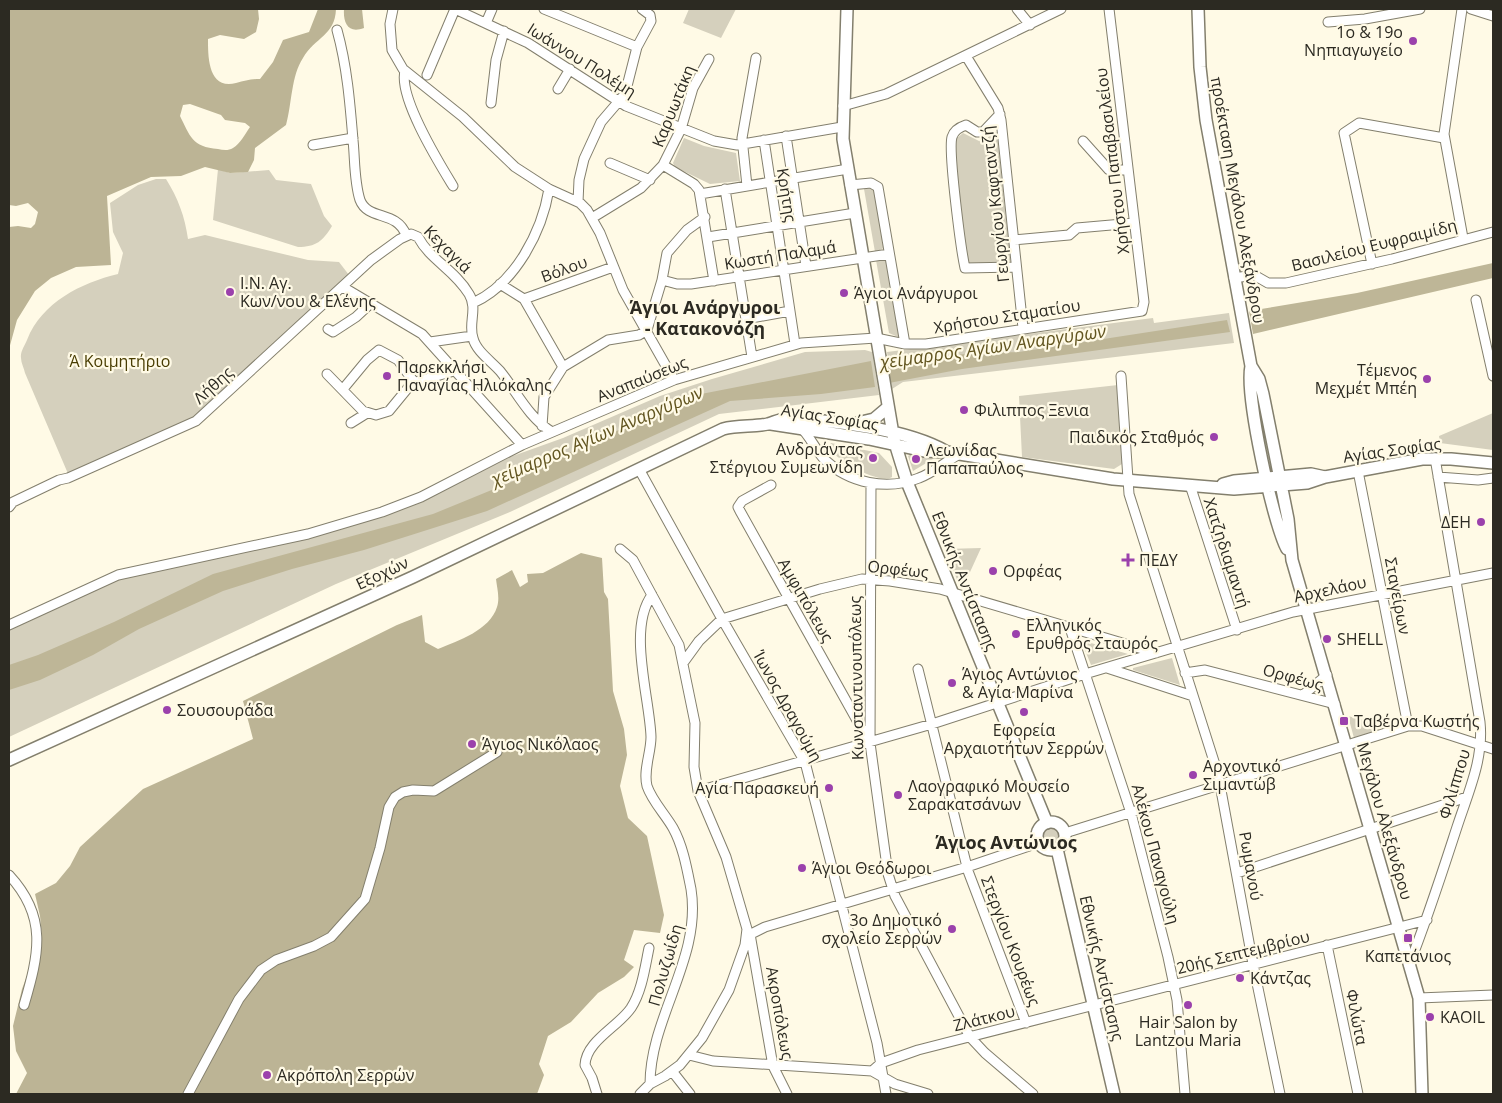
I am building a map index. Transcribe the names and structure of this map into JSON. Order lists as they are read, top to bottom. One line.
{"streets":{"main road":["προέκταση Μεγάλου Αλεξάνδρου","Αγίας Σοφίας","Εξοχών","Εθνικής Αντίστασης","Μεγάλου Αλεξάνδρου"],"street":["Ιωάννου Πολέμη","Καρυωτάκη","Χρήστου Παπαβασιλείου","Κρήτης","Γεωργίου Καφταντζή","Βασιλείου Ευφραιμίδη","Κεχαγιά","Κωστή Παλαμά","Βόλου","Χρήστου Σταματίου","Αναπαύσεως","Λήθης","Χατζηδιαμαντή","Ορφέως","Αρχελάου","Σταγείρων","Αμφιπόλεως","Κωνσταντινουπόλεως","Ίωνος Δραγούμη","Φιλίππου","Αλέκου Παναγούλη","Ρωμανού","Στεργίου Κουρέως","20ής Σεπτεμβρίου","Πολυζωίδη","Ακροπόλεως","Φιλώτα","Ζλάτκου"]},"crossings":[["Ιωάννου Πολέμη","Καρυωτάκη"],["Ιωάννου Πολέμη","Κρήτης"],["Ιωάννου Πολέμη","Εθνικής Αντίστασης"],["Χρήστου Παπαβασιλείου","Χρήστου Σταματίου"],["Κρήτης","Κωστή Παλαμά"],["Κρήτης","Αναπαύσεως"],["προέκταση Μεγάλου Αλεξάνδρου","Βασιλείου Ευφραιμίδη"],["προέκταση Μεγάλου Αλεξάνδρου","Μεγάλου Αλεξάνδρου"],["Γεωργίου Καφταντζή","Χρήστου Σταματίου"],["Κεχαγιά","Λήθης"],["Κωστή Παλαμά","Εθνικής Αντίστασης"],["Χρήστου Σταματίου","Αναπαύσεως"],["Χρήστου Σταματίου","Εθνικής Αντίστασης"],["Αναπαύσεως","Εθνικής Αντίστασης"],["Αγίας Σοφίας","Χατζηδιαμαντή"],["Αγίας Σοφίας","Εξοχών"],["Αγίας Σοφίας","Εθνικής Αντίστασης"],["Αγίας Σοφίας","Σταγείρων"],["Αγίας Σοφίας","Φιλίππου"],["Αγίας Σοφίας","Μεγάλου Αλεξάνδρου"],["Αγίας Σοφίας","Ρωμανού"],["Χατζηδιαμαντή","Αρχελάου"],["Ορφέως","Εθνικής Αντίστασης"],["Ορφέως","Αρχελάου"],["Ορφέως","Αμφιπόλεως"],["Ορφέως","Κωνσταντινουπόλεως"],["Ορφέως","Ίωνος Δραγούμη"],["Ορφέως","Μεγάλου Αλεξάνδρου"],["Ορφέως","Αλέκου Παναγούλη"],["Ορφέως","Ρωμανού"],["Ορφέως","Ακροπόλεως"],["Εξοχών","Ίωνος Δραγούμη"],["Εθνικής Αντίστασης","Αρχελάου"],["Εθνικής Αντίστασης","20ής Σεπτεμβρίου"],["Εθνικής Αντίστασης","Ζλάτκου"],["Αρχελάου","Σταγείρων"],["Αρχελάου","Αμφιπόλεως"],["Αρχελάου","Κωνσταντινουπόλεως"],["Αρχελάου","Ίωνος Δραγούμη"],["Αρχελάου","Φιλίππου"],["Αρχελάου","Μεγάλου Αλεξάνδρου"],["Αρχελάου","Αλέκου Παναγούλη"],["Αρχελάου","Ρωμανού"],["Αρχελάου","Στεργίου Κουρέως"],["Αρχελάου","Ακροπόλεως"],["Αμφιπόλεως","Κωνσταντινουπόλεως"],["Κωνσταντινουπόλεως","Ζλάτκου"],["Ίωνος Δραγούμη","Ζλάτκου"],["Φιλίππου","Μεγάλου Αλεξάνδρου"],["Φιλίππου","20ής Σεπτεμβρίου"],["Μεγάλου Αλεξάνδρου","20ής Σεπτεμβρίου"],["Αλέκου Παναγούλη","20ής Σεπτεμβρίου"],["Ρωμανού","20ής Σεπτεμβρίου"],["Στεργίου Κουρέως","Ζλάτκου"],["20ής Σεπτεμβρίου","Φιλώτα"],["20ής Σεπτεμβρίου","Ζλάτκου"],["Πολυζωίδη","Ακροπόλεως"]],"districts":["Άγιοι Ανάργυροι - Κατακονόζη","Άγιος Αντώνιος"],"water":["χείμαρρος Αγίων Αναργύρων"],"parks":["Ά Κοιμητήριο"],"places":{"other":["1ο & 19ο Νηπιαγωγείο","Ι.Ν. Αγ. Κων/νου & Ελένης","Άγιοι Ανάργυροι","Παρεκκλήσι Παναγίας Ηλιόκαλης","Τέμενος Μεχμέτ Μπέη","Φιλιππος Ξενια","Παιδικός Σταθμός","Ανδριάντας Στέργιου Συμεωνίδη","Λεωνίδας Παπαπαύλος","ΔΕΗ","Ορφέας","Ελληνικός Ερυθρός Σταυρός","SHELL","Άγιος Αντώνιος & Αγία Μαρίνα","Σουσουράδα","Εφορεία Αρχαιοτήτων Σερρών","Άγιος Νικόλαος","Αρχοντικό Σιμαντώβ","Αγία Παρασκευή","Λαογραφικό Μουσείο Σαρακατσάνων","Άγιοι Θεόδωροι","3ο Δημοτικό σχολείο Σερρών","Κάντζας","Hair Salon by Lantzou Maria","KAOIL","Ακρόπολη Σερρών"],"health":["ΠΕΔΥ"],"transit":["Ταβέρνα Κωστής","Καπετάνιος"]}}
